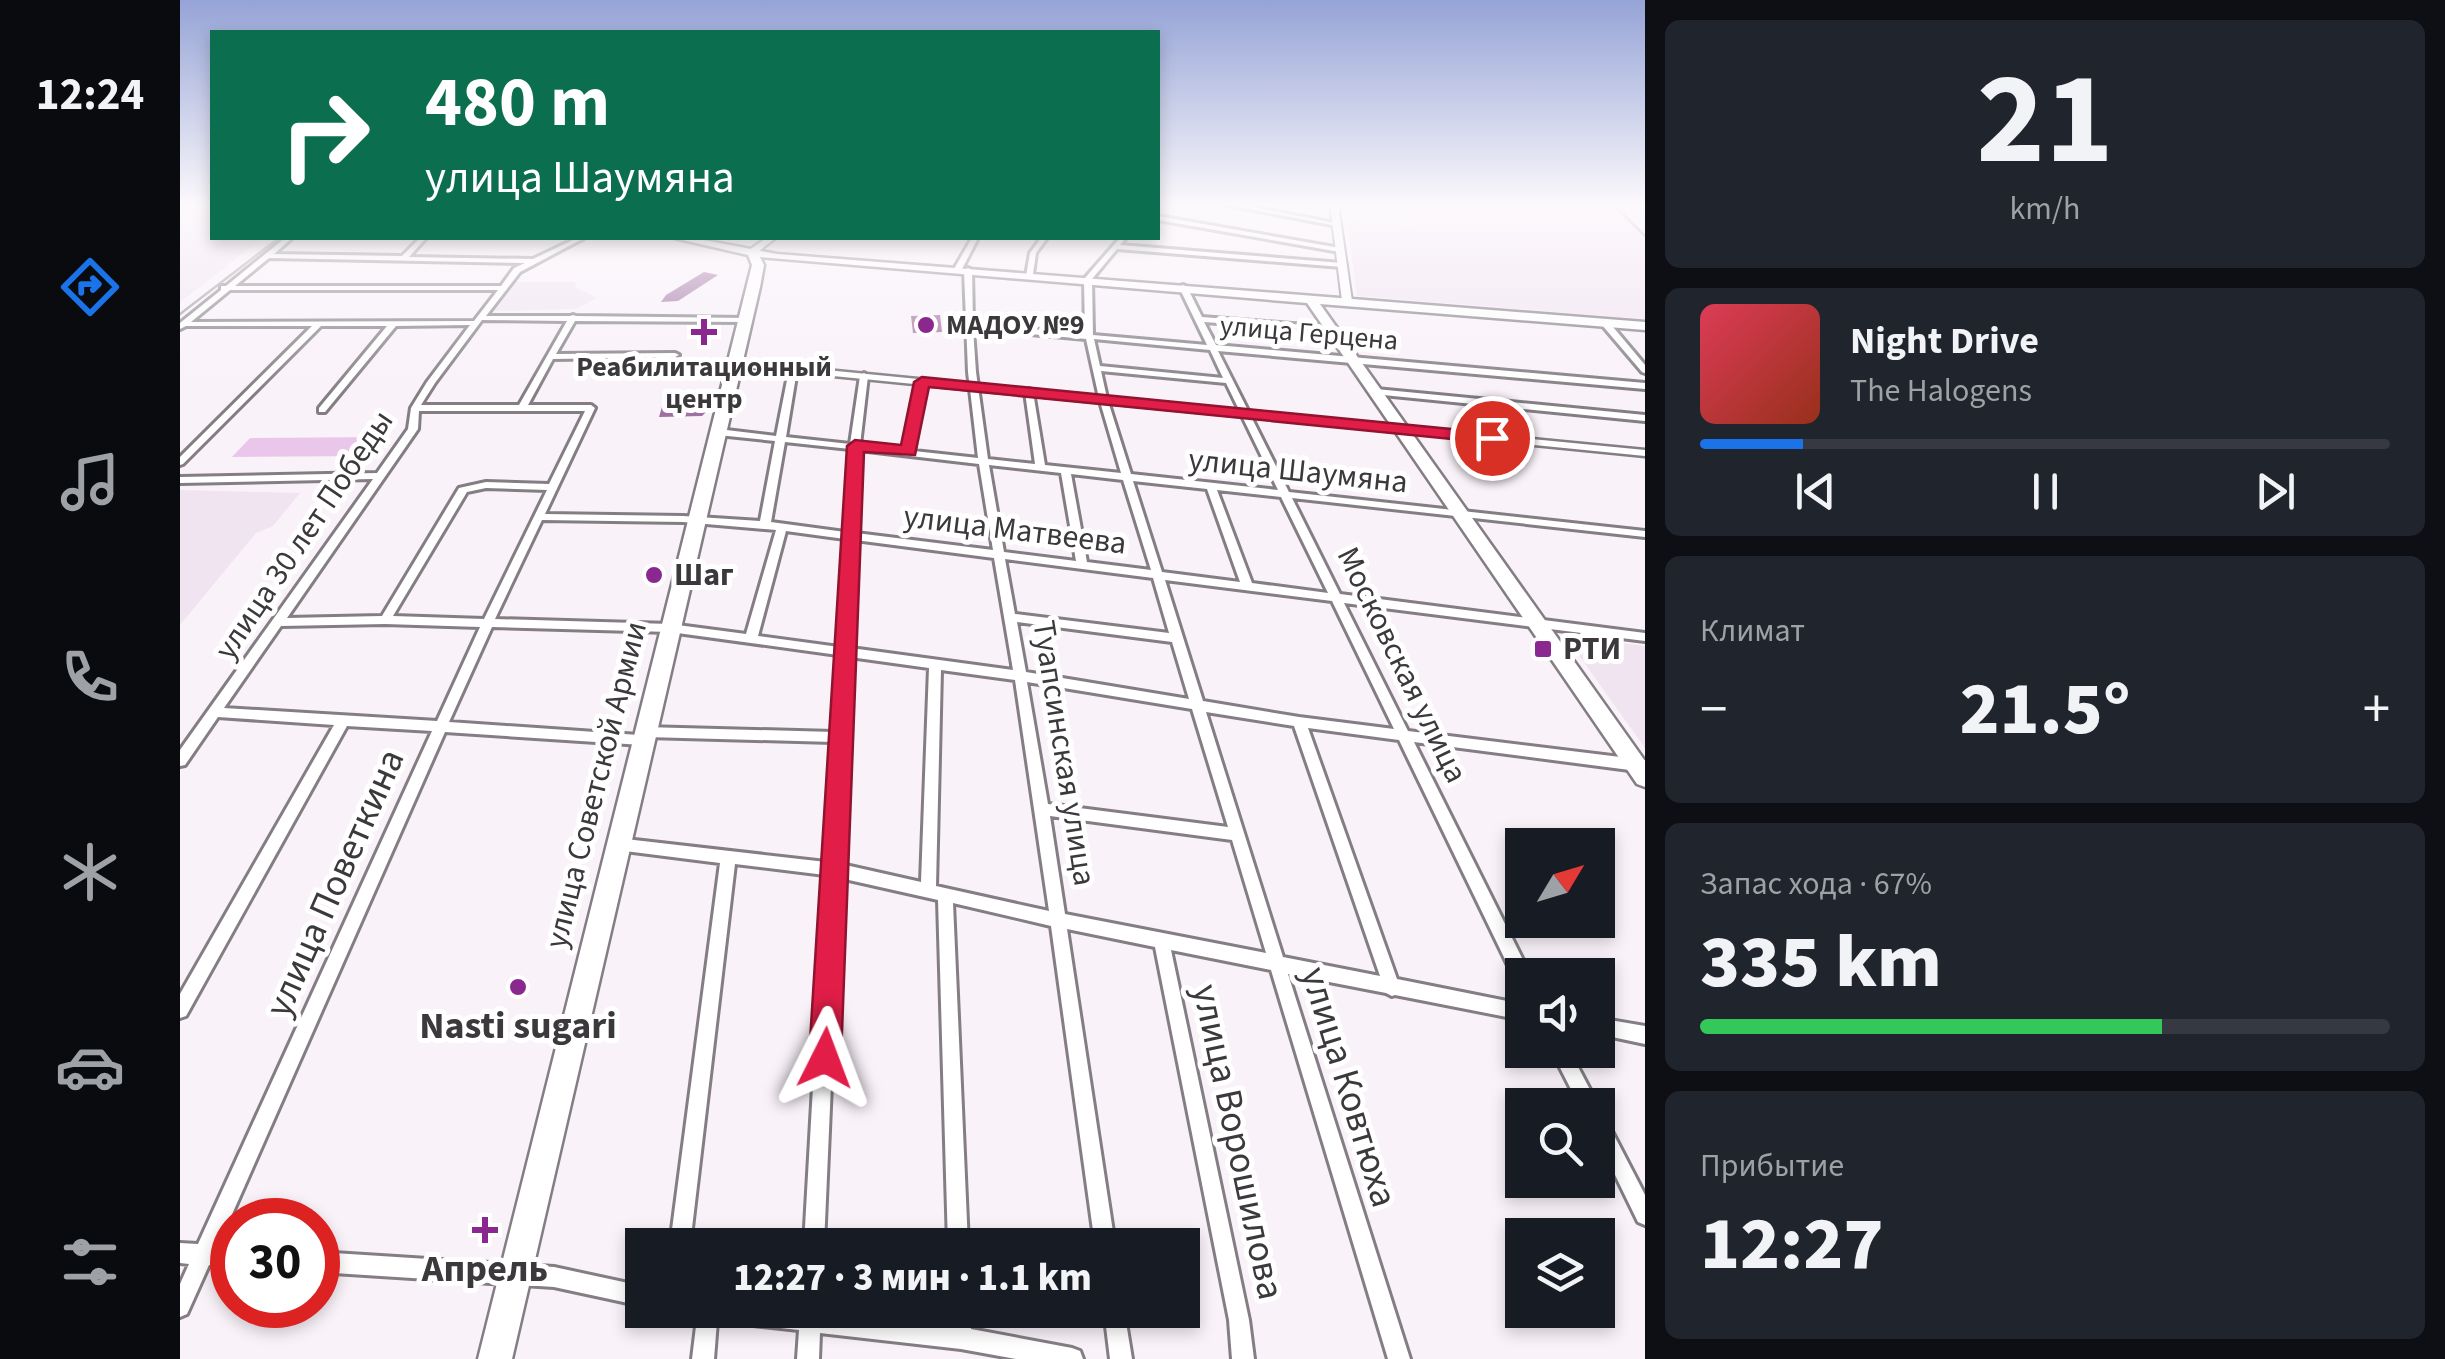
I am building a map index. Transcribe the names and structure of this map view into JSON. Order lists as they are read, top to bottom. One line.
{"streets":{"main road":["улица Советской Армии"],"street":["улица Герцена","улица Шаумяна","улица Матвеева","улица 30 лет Победы","Московская улица","Туапсинская улица","улица Поветкина","улица Ковтюха","улица Ворошилова"]},"crossings":[["улица Герцена","Московская улица"],["улица Герцена","Туапсинская улица"],["улица Герцена","улица Ковтюха"],["улица Шаумяна","Московская улица"],["улица Шаумяна","Туапсинская улица"],["улица Шаумяна","улица Советской Армии"],["улица Шаумяна","улица Ковтюха"],["улица Матвеева","Московская улица"],["улица Матвеева","Туапсинская улица"],["улица Матвеева","улица Советской Армии"],["улица Матвеева","улица Поветкина"],["улица Матвеева","улица Ковтюха"],["Туапсинская улица","улица Ворошилова"],["улица Советской Армии","улица Ворошилова"],["улица Ковтюха","улица Ворошилова"]],"places":{"other":["МАДОУ №9","Шаг","Nasti sugari"],"health":["Реабилитационный центр","Апрель"],"transit":["РТИ"]},"north":"top right","page":{"tabs":"12:24","tile":[["21","km/h"],"Климат",["Запас хода · 67%","335 km"],["Прибытие","12:27"]],"turn":["480 m","улица Шаумяна"],"song":["Night Drive","The Halogens"],"heat":["−","21.5°","+"],"limit":"30","trip":"12:27 · 3 мин · 1.1 km"}}
